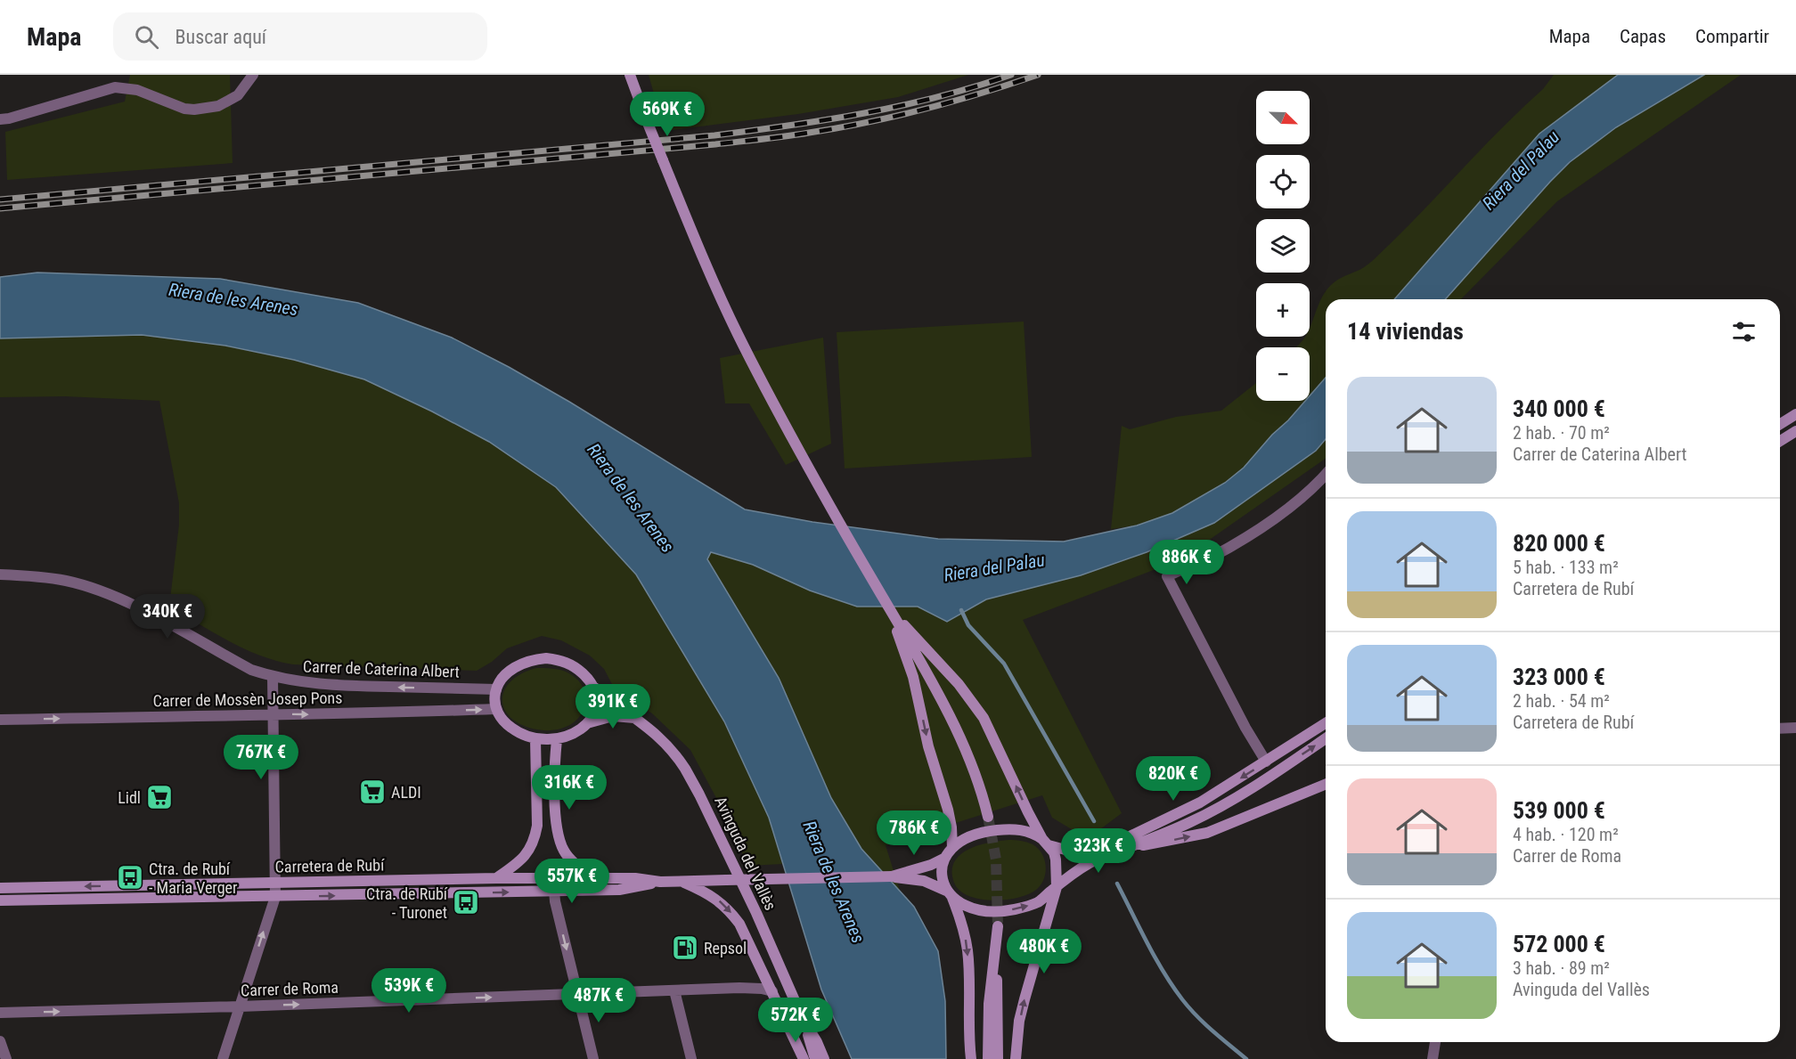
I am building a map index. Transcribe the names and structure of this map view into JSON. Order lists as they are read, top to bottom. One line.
{"streets":{"main road":["Avinguda del Vallès","Carretera de Rubí"],"street":["Carrer de Caterina Albert","Carrer de Mossèn Josep Pons","Carrer de Roma"]},"crossings":[["Carrer de Caterina Albert","Carrer de Mossèn Josep Pons"],["Carrer de Caterina Albert","Avinguda del Vallès"],["Carrer de Mossèn Josep Pons","Avinguda del Vallès"]],"one_way":["Carrer de Caterina Albert","Carrer de Mossèn Josep Pons","Carrer de Roma"],"water":["Riera del Palau","Riera de les Arenes"],"places":{"supermarket":["ALDI","Lidl"],"bus stop":["Ctra. de Rubí - Maria Verger","Ctra. de Rubí - Turonet"],"fuel station":["Repsol"]},"north":"bottom right","page":{"header":"Mapa","search":"Buscar aquí","nav":["Mapa","Capas","Compartir"],"map_buttons":["+","−"],"price":["569K €","886K €","340K €","391K €","767K €","820K €","316K €","786K €","323K €","557K €","480K €","539K €","487K €","572K €"],"heading":"14 viviendas","list":[{"name":"340 000 €","note":"2 hab. · 70 m² · Carrer de Caterina Albert"},{"name":"820 000 €","note":"5 hab. · 133 m² · Carretera de Rubí"},{"name":"323 000 €","note":"2 hab. · 54 m² · Carretera de Rubí"},{"name":"539 000 €","note":"4 hab. · 120 m² · Carrer de Roma"},{"name":"572 000 €","note":"3 hab. · 89 m² · Avinguda del Vallès"}]}}
